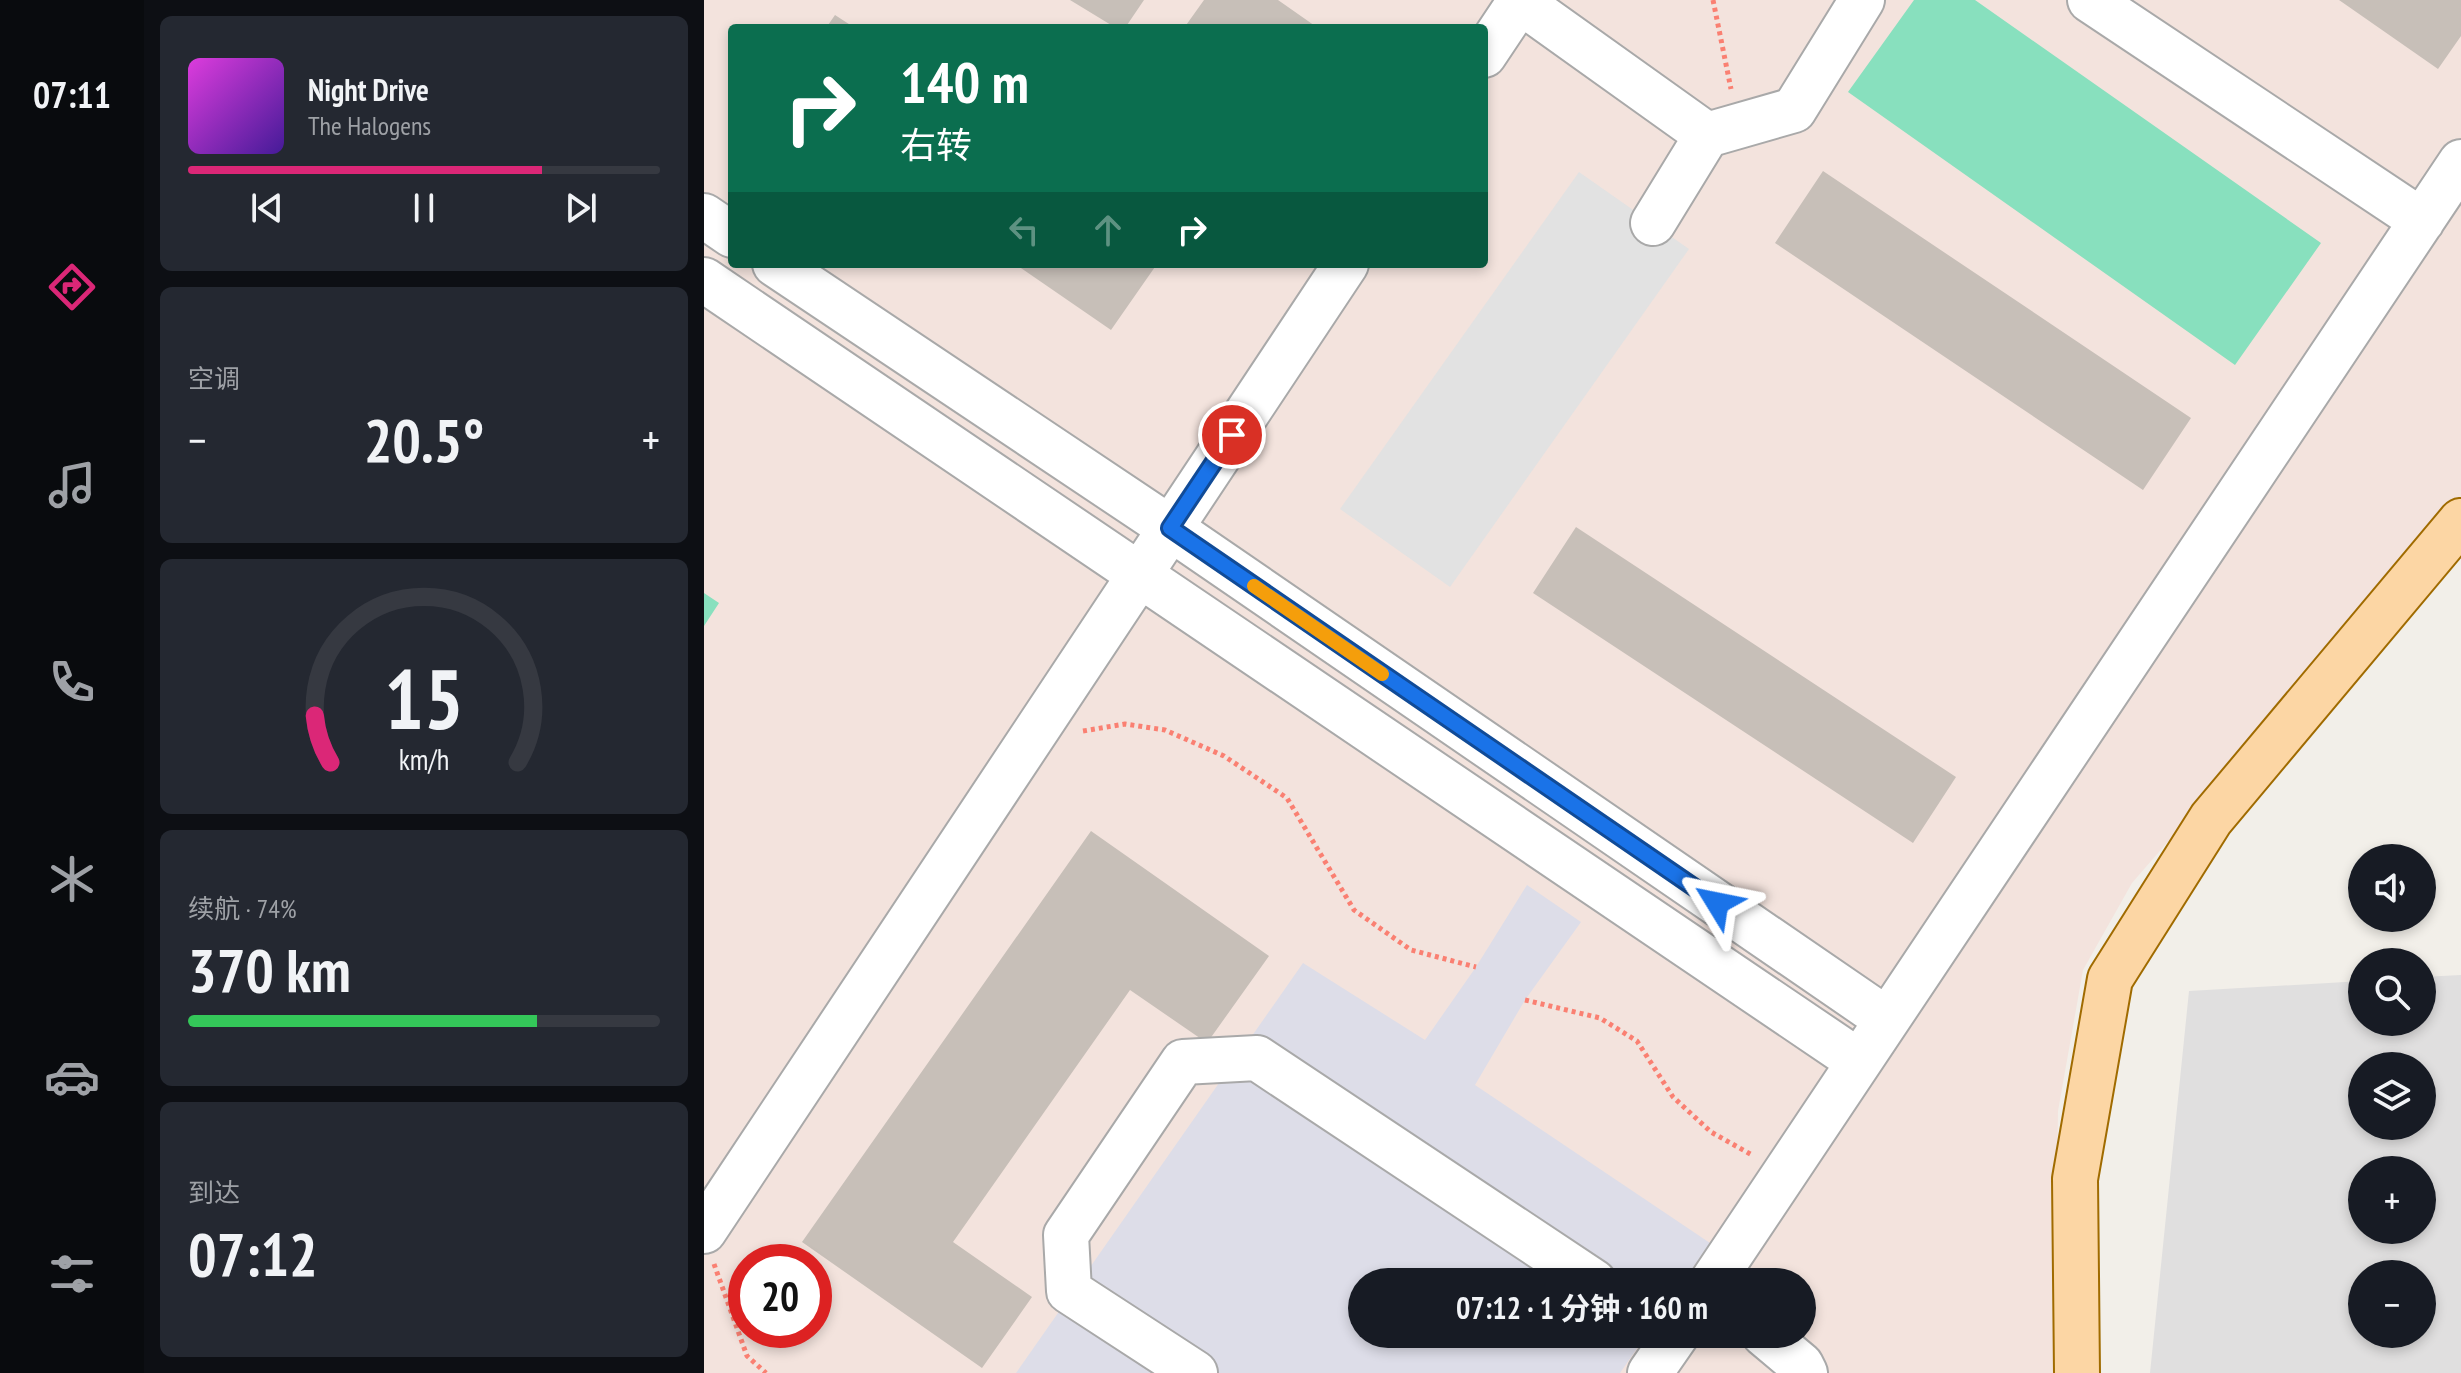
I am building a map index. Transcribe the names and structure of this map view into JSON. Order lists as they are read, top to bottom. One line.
{"page":{"tabs":"07:11","turn":["140 m","右转"],"song":["Night Drive","The Halogens"],"tile":["空调",["续航 · 74%","370 km"],["到达","07:12"]],"heat":["−","20.5°","+"],"map_buttons":["+","−"],"limit":"20","trip":"07:12 · 1 分钟 · 160 m","gauge":["15","km/h"]}}
